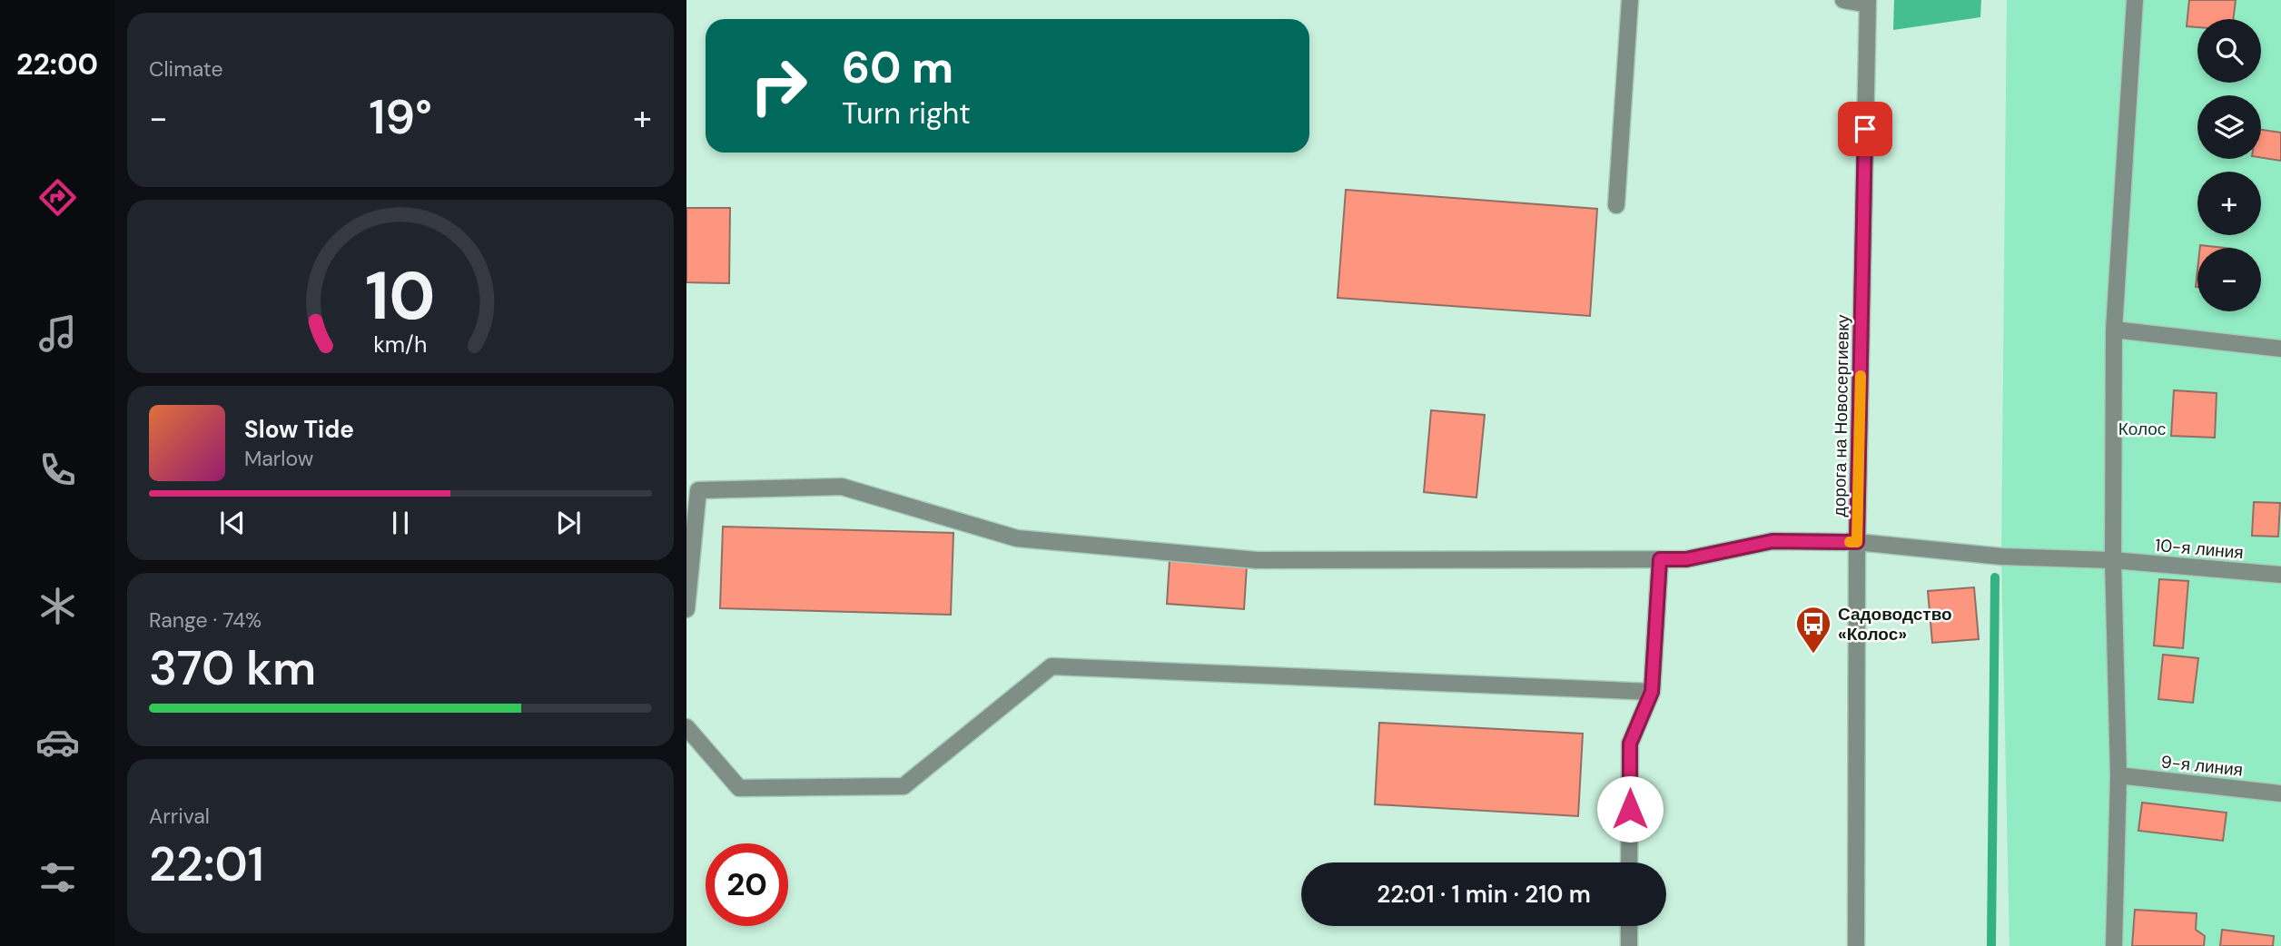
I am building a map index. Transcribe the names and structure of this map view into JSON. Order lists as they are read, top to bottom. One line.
{"streets":{"street":["дорога на Новосергиевку","10-я линия","9-я линия"]},"crossings":[["дорога на Новосергиевку","10-я линия"]],"parks":["Колос"],"places":{"bus stop":["Садоводство «Колос»"]},"page":{"tabs":"22:00","tile":["Climate",["Range · 74%","370 km"],["Arrival","22:01"]],"map_buttons":["+","−"],"turn":["60 m","Turn right"],"heat":["−","19°","+"],"song":["Slow Tide","Marlow"],"limit":"20","trip":"22:01 · 1 min · 210 m","gauge":["10","km/h"]}}
